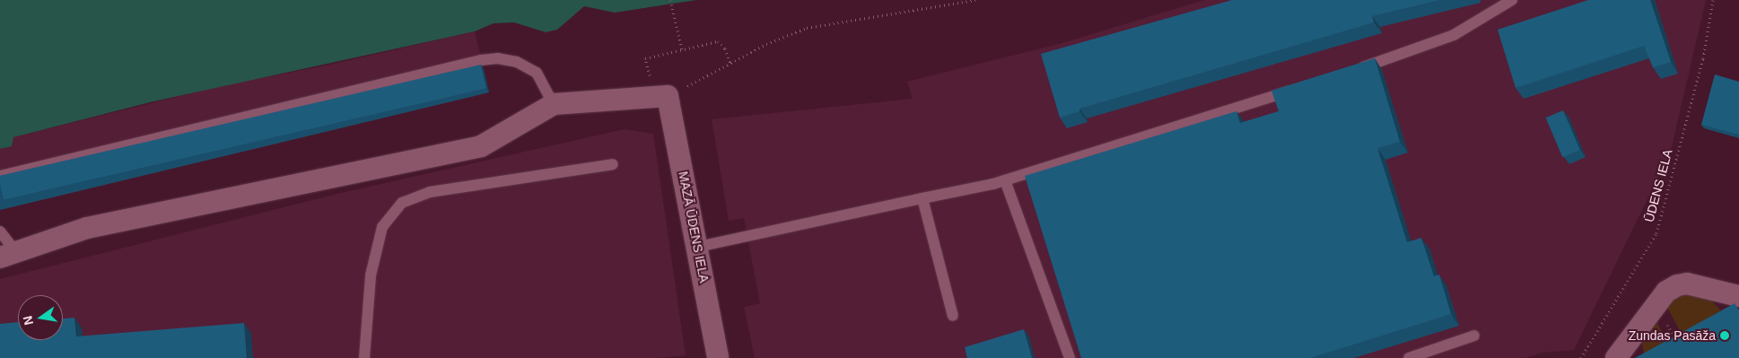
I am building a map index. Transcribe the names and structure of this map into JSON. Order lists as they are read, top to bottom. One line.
{"streets":{"street":["MAZĀ ŪDENS IELA"],"path":["ŪDENS IELA"]},"places":["Zundas Pasāža"],"north":"left"}
